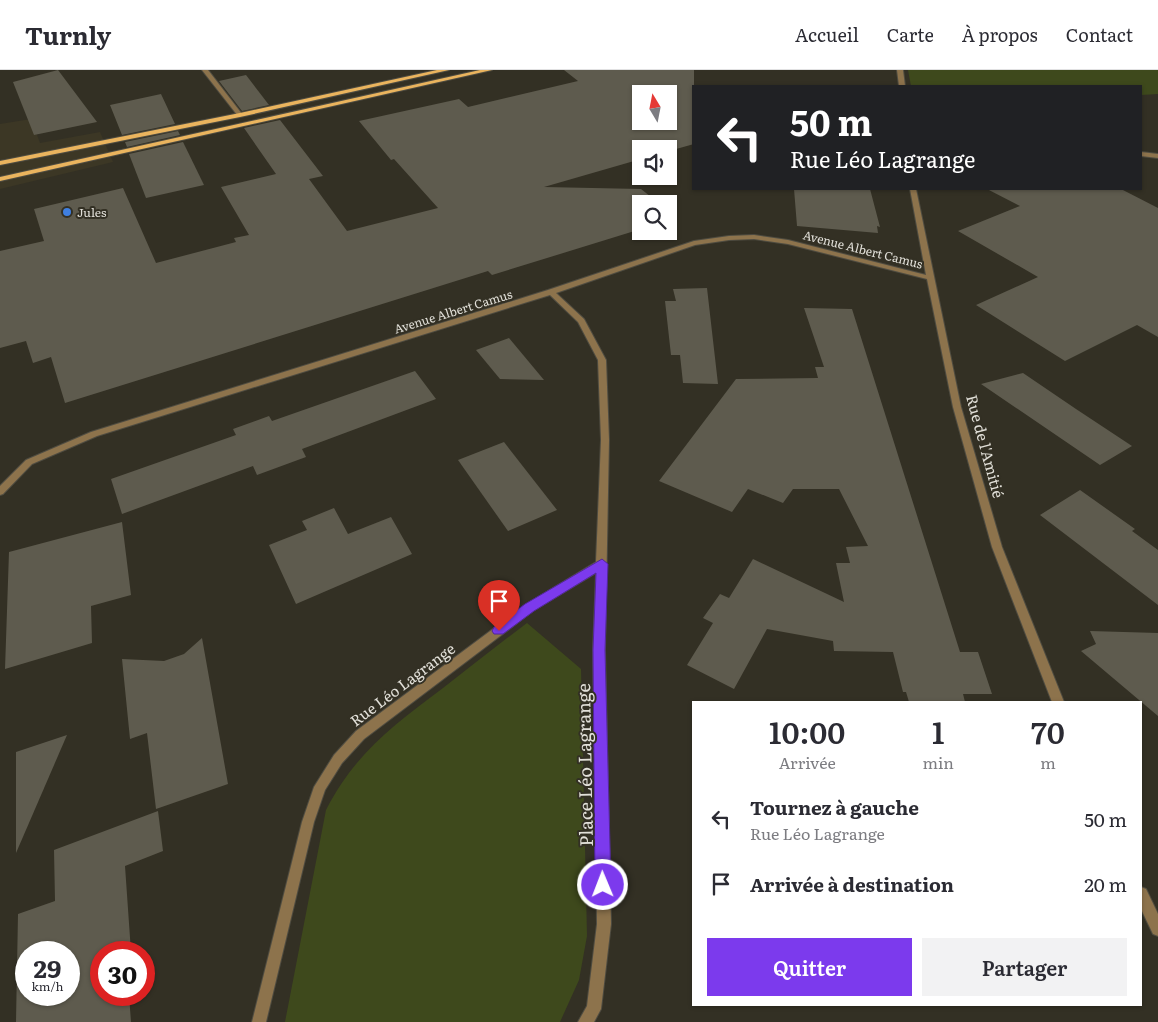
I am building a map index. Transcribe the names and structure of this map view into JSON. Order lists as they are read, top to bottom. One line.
{"streets":{"street":["Avenue Albert Camus","Rue de l'Amitié","Rue Léo Lagrange","Place Léo Lagrange"]},"crossings":[["Avenue Albert Camus","Rue de l'Amitié"],["Rue Léo Lagrange","Place Léo Lagrange"]],"places":["Jules"],"north":"top","page":{"header":"Turnly","nav":["Accueil","Carte","À propos","Contact"],"turn":["50 m","Rue Léo Lagrange"],"eta":["10:00","Arrivée","1","min","70","m"],"list":[{"name":"Tournez à gauche","note":"Rue Léo Lagrange","value":"50 m"},{"name":"Arrivée à destination","value":"20 m"}],"buttons":["Quitter","Partager"],"speed":"29 km/h","limit":"30"}}
